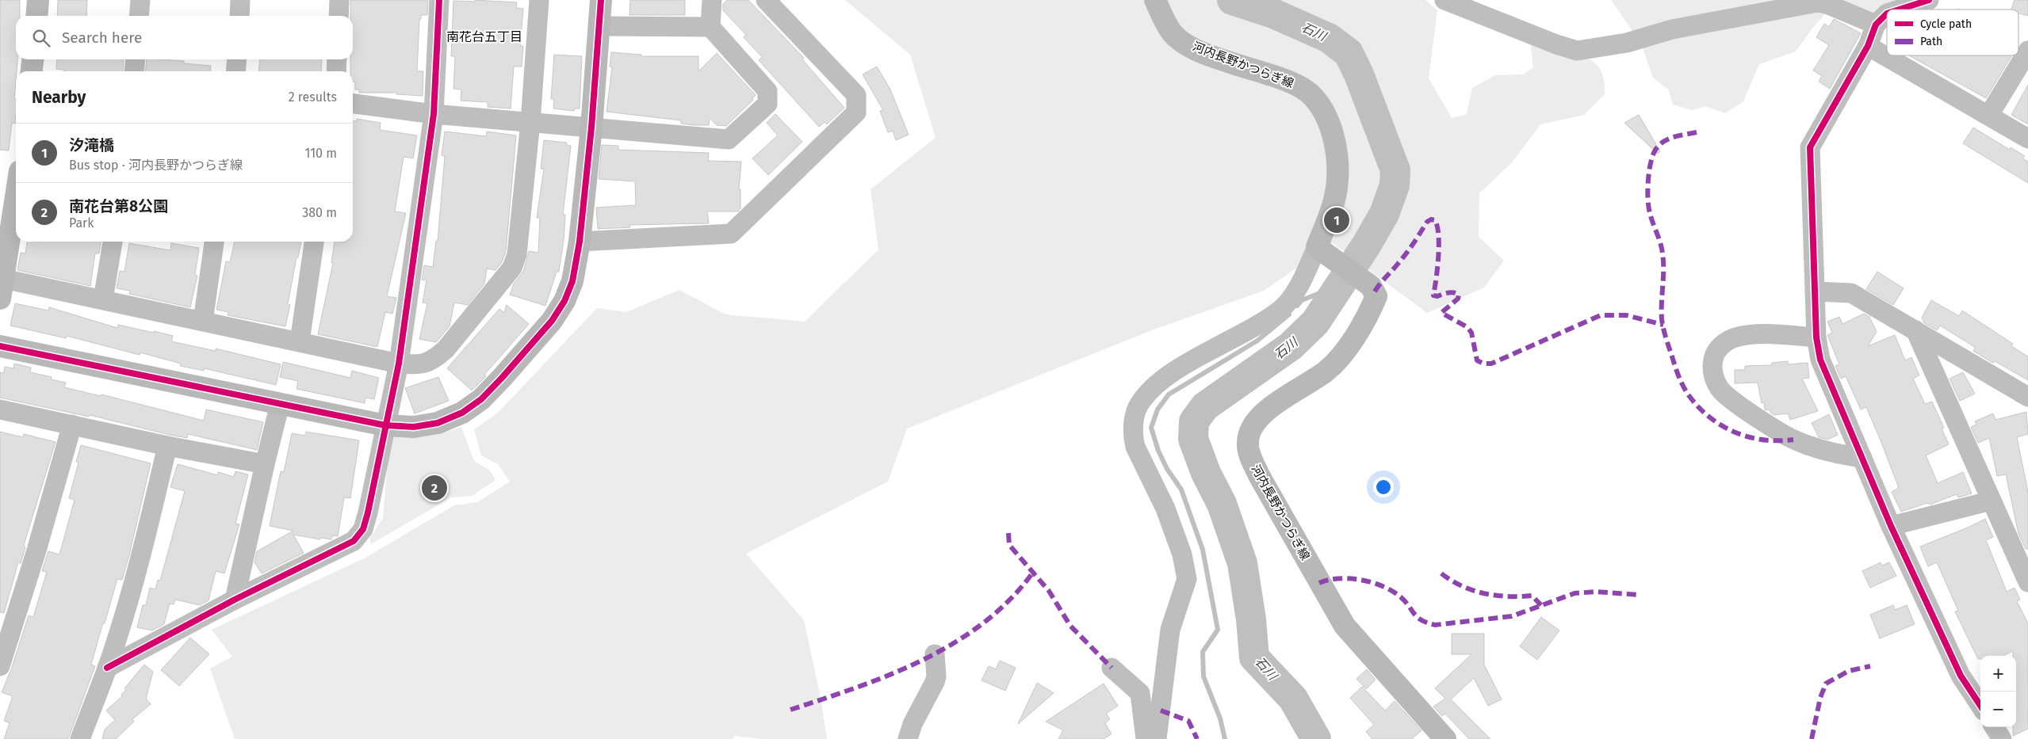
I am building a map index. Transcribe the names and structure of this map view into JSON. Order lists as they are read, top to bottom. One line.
{"streets":{"street":["河内長野かつらぎ線"]},"districts":["南花台五丁目"],"water":["石川"],"legend":["Cycle path","Path"],"page":{"search":"Search here","heading":["Nearby","2 results"],"list":[{"mark":"1","name":"汐滝橋","note":"Bus stop · 河内長野かつらぎ線","value":"110 m"},{"mark":"2","name":"南花台第8公園","note":"Park","value":"380 m"}],"pins":["1","2"],"map_buttons":["+","−"]}}
